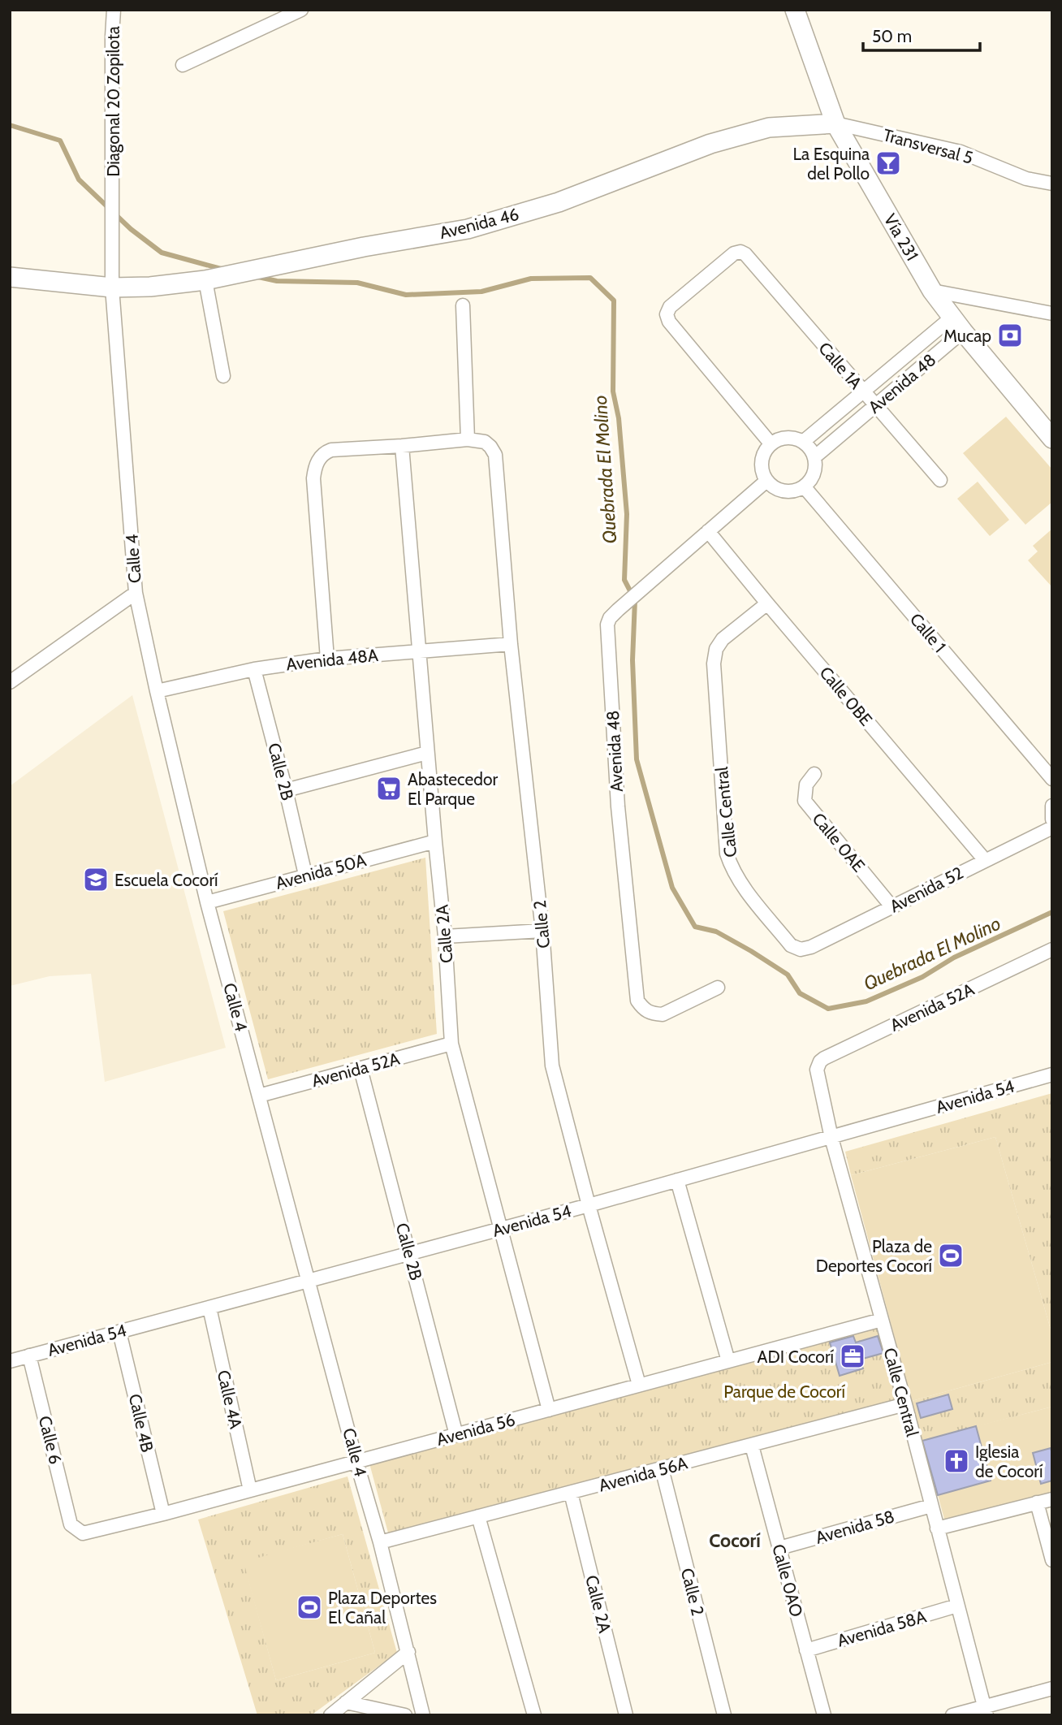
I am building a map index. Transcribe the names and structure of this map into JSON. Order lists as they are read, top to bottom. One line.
{"streets":{"street":["Diagonal 20 Zopilota","Transversal 5","Avenida 46","Vía 231","Calle 1A","Avenida 48","Calle 4","Calle 1","Avenida 48A","Calle 0BE","Calle 2B","Calle Central","Calle 0AE","Avenida 50A","Avenida 52","Calle 2","Calle 2A","Avenida 52A","Avenida 54","Calle 4A","Calle 4B","Avenida 56","Calle 6","Avenida 56A","Avenida 58","Calle 0AO","Avenida 58A"]},"crossings":[["Diagonal 20 Zopilota","Calle 4"],["Transversal 5","Avenida 46"],["Transversal 5","Vía 231"],["Avenida 46","Vía 231"],["Avenida 46","Calle 4"],["Vía 231","Avenida 48"],["Calle 1A","Avenida 48"],["Calle 1A","Calle 1"],["Avenida 48","Calle 1"],["Avenida 48","Calle 0BE"],["Calle 4","Avenida 48A"],["Calle 4","Avenida 50A"],["Calle 4","Avenida 52A"],["Calle 4","Avenida 54"],["Calle 4","Avenida 56"],["Calle 4","Avenida 56A"],["Avenida 48A","Calle 2B"],["Avenida 48A","Calle 2"],["Avenida 48A","Calle 2A"],["Calle 0BE","Calle Central"],["Calle 0BE","Avenida 52"],["Calle 2B","Avenida 50A"],["Calle 2B","Avenida 52A"],["Calle 2B","Avenida 54"],["Calle 2B","Avenida 56"],["Calle Central","Avenida 52"],["Calle Central","Avenida 52A"],["Calle Central","Avenida 54"],["Calle Central","Avenida 56"],["Calle Central","Avenida 56A"],["Calle Central","Avenida 58"],["Calle Central","Avenida 58A"],["Calle 0AE","Avenida 52"],["Avenida 50A","Calle 2A"],["Calle 2","Avenida 54"],["Calle 2","Avenida 56"],["Calle 2","Avenida 56A"],["Calle 2A","Avenida 52A"],["Calle 2A","Avenida 54"],["Calle 2A","Avenida 56"],["Calle 2A","Avenida 56A"],["Avenida 54","Calle 4A"],["Avenida 54","Calle 4B"],["Avenida 54","Calle 6"],["Calle 4A","Avenida 56"],["Calle 4B","Avenida 56"],["Avenida 56","Calle 6"],["Avenida 56A","Calle 0AO"],["Avenida 58","Calle 0AO"],["Calle 0AO","Avenida 58A"]],"districts":["Cocorí"],"water":["Quebrada El Molino"],"parks":["Parque de Cocorí"],"places":{"bar":["La Esquina del Pollo"],"bank":["Mucap"],"supermarket":["Abastecedor El Parque"],"school or university":["Escuela Cocorí"],"sports":["Plaza de Deportes Cocorí","Plaza Deportes El Cañal"],"office":["ADI Cocorí"],"church":["Iglesia de Cocorí"]},"scale_bar":"50 m"}
